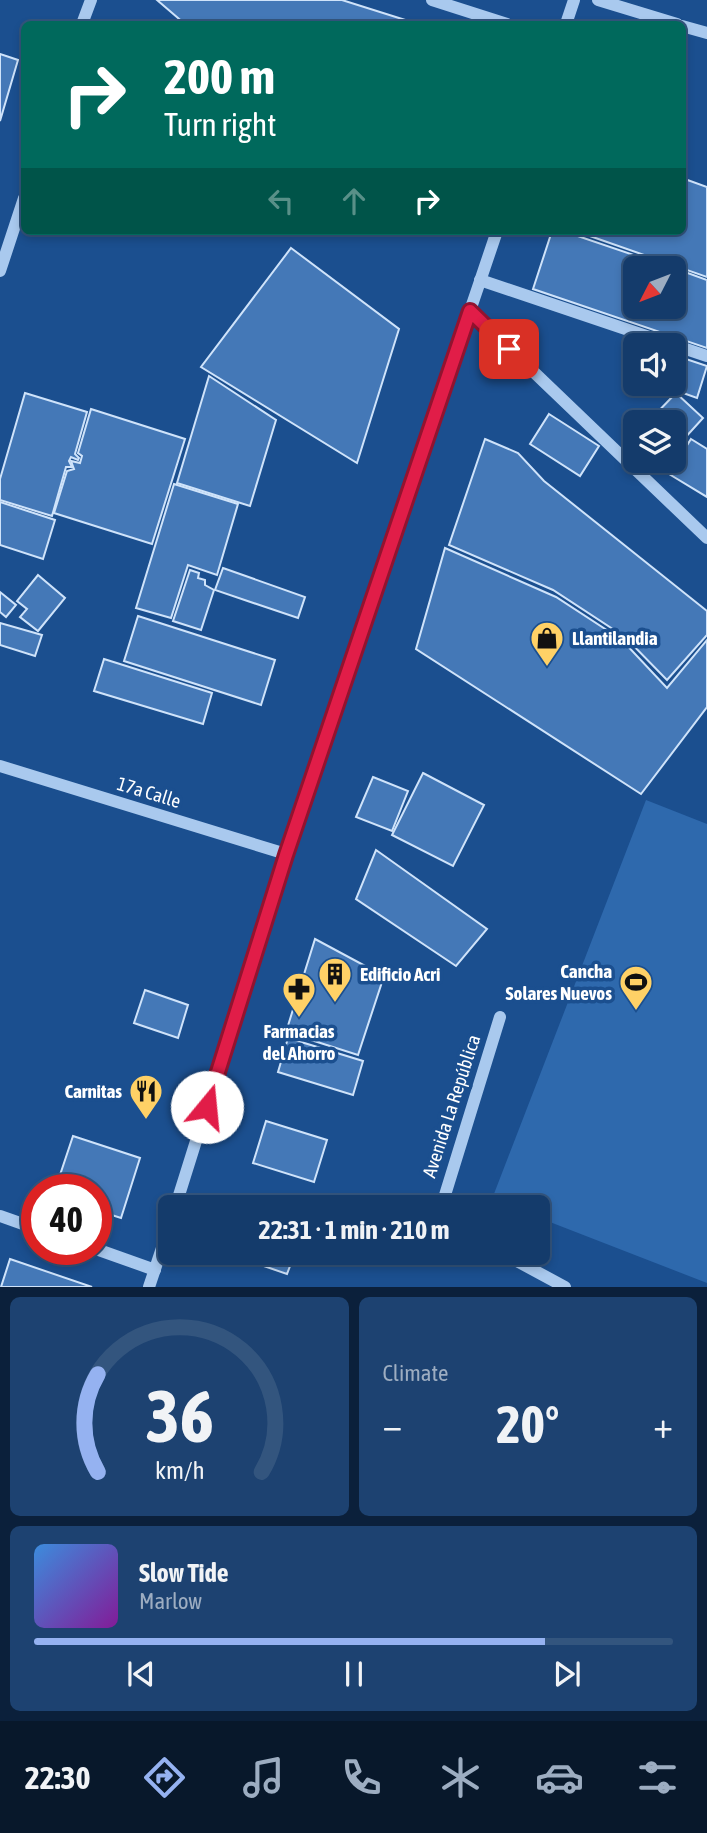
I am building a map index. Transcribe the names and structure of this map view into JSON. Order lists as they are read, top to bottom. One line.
{"streets":{"street":["17a Calle","Avenida La República"]},"places":{"shop":["Llantilandia"],"building":["Edificio Acri"],"sports":["Cancha Solares Nuevos"],"pharmacy":["Farmacias del Ahorro"],"restaurant":["Carnitas"]},"north":"bottom left","page":{"turn":["200 m","Turn right"],"limit":"40","trip":"22:31 · 1 min · 210 m","tile":"Climate","heat":["−","20°","+"],"song":["Slow Tide","Marlow"],"tabs":"22:30","gauge":["36","km/h"]}}
